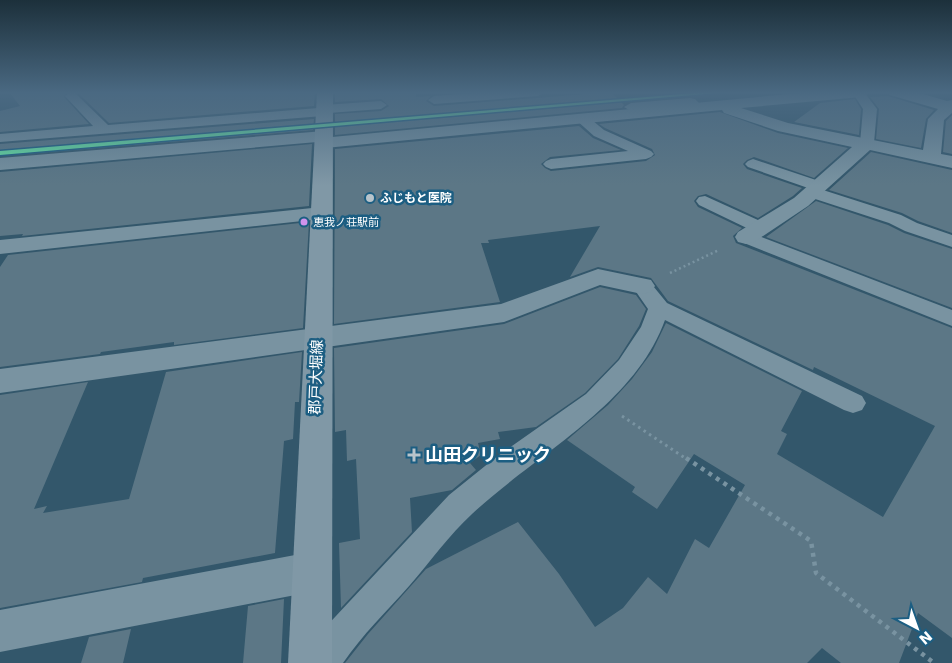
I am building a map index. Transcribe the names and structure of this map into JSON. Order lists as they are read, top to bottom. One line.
{"streets":{"main road":["郡戸大堀線"]},"places":{"other":["ふじもと医院","恵我ノ荘駅前"],"health":["山田クリニック"]},"north":"bottom right"}
